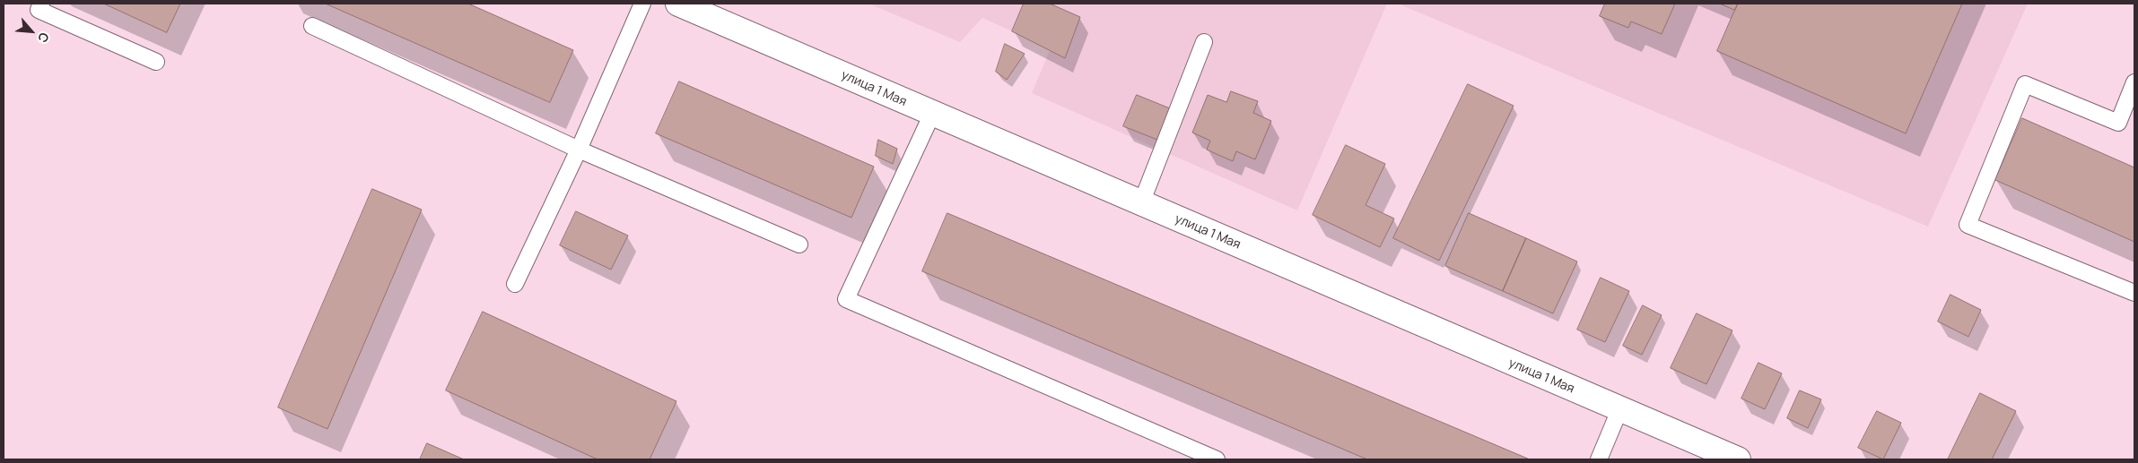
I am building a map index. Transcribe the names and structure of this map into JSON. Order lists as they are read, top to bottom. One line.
{"streets":{"street":["улица 1 Мая"]},"north":"bottom right"}
